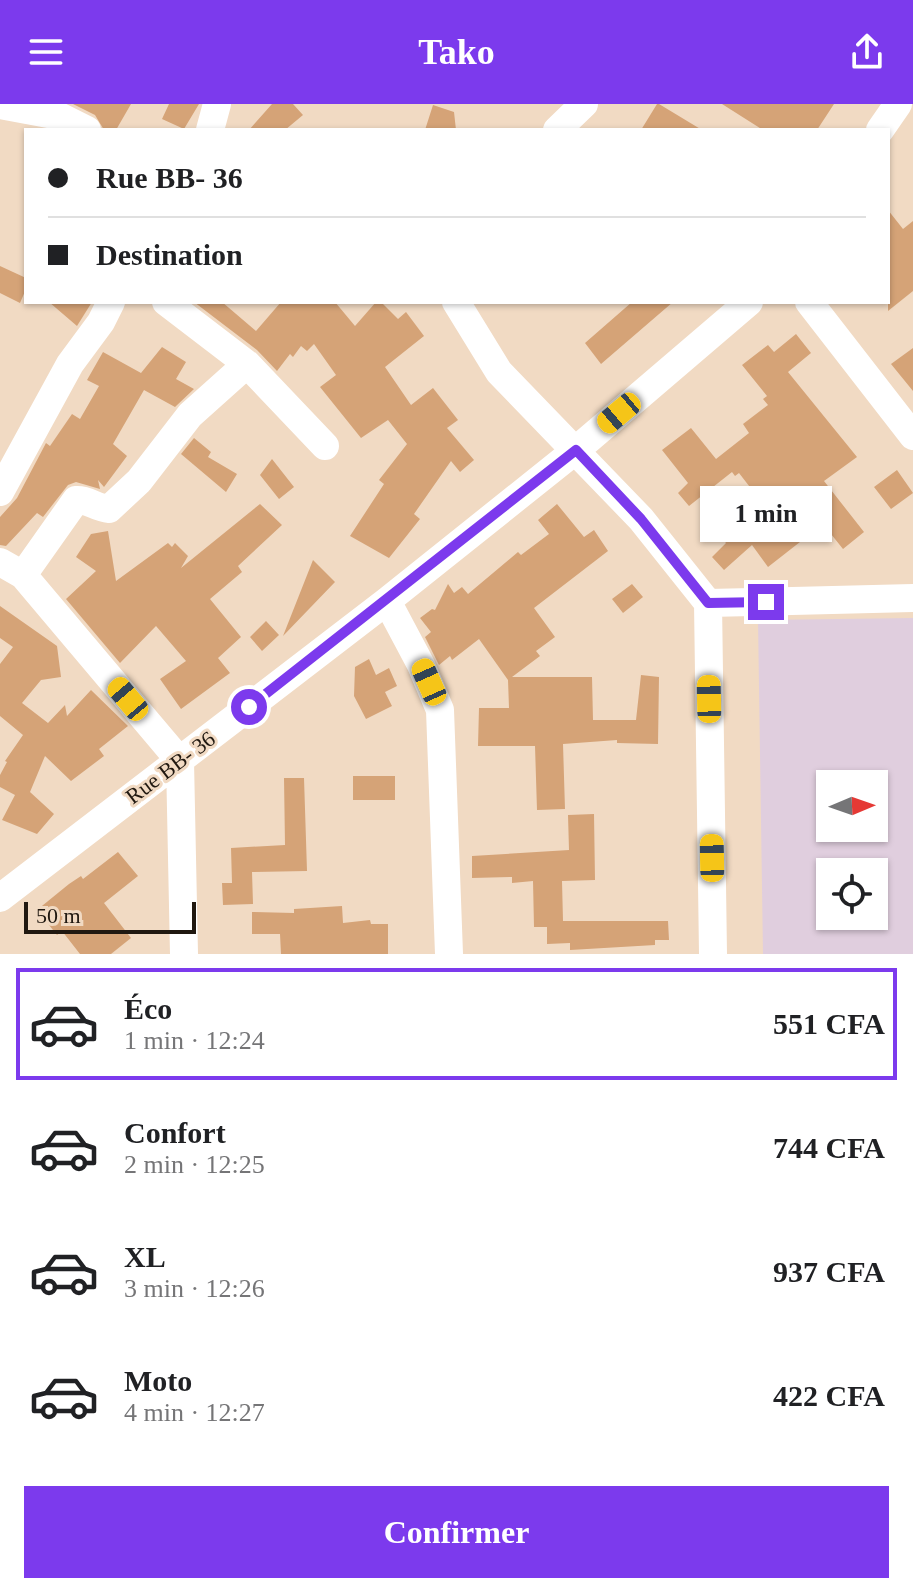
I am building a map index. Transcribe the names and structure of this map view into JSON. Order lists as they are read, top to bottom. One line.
{"streets":{"street":["Rue BB- 36"]},"scale_bar":"50 m","north":"right","page":{"header":"Tako","banner":["Rue BB- 36","Destination"],"bubble":"1 min","scale":"50 m","list":[{"name":"Éco","note":"1 min · 12:24","value":"551 CFA"},{"name":"Confort","note":"2 min · 12:25","value":"744 CFA"},{"name":"XL","note":"3 min · 12:26","value":"937 CFA"},{"name":"Moto","note":"4 min · 12:27","value":"422 CFA"}],"buttons":"Confirmer"}}
